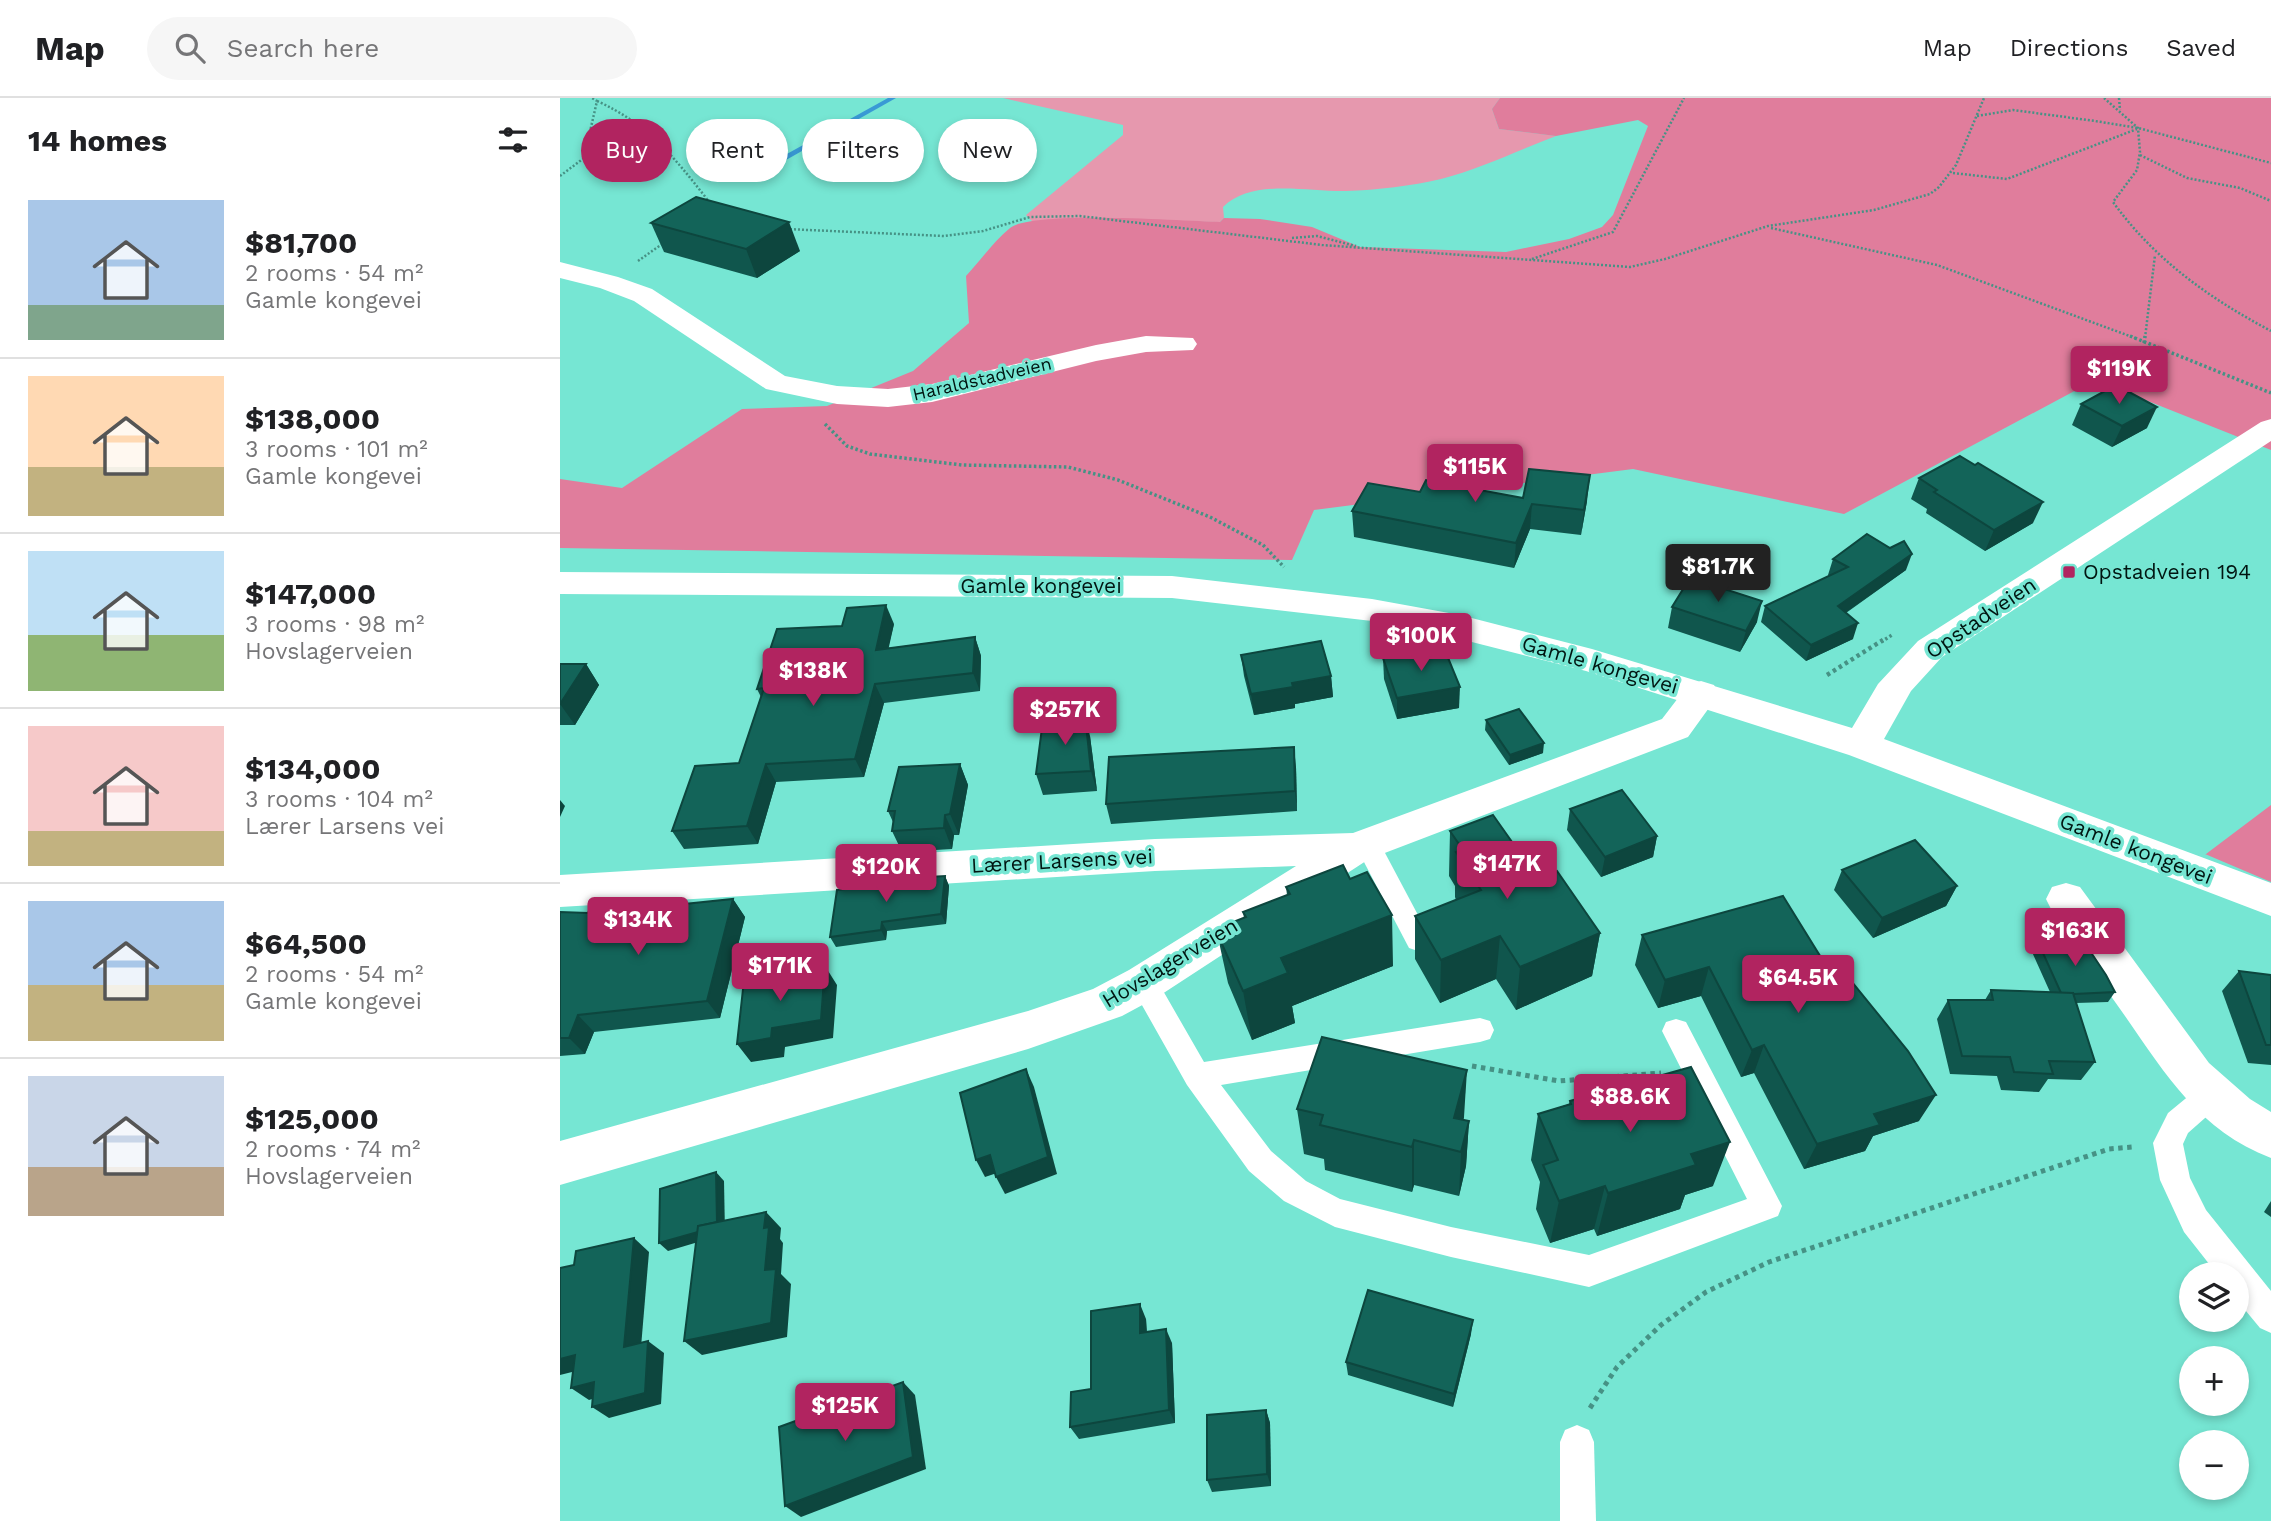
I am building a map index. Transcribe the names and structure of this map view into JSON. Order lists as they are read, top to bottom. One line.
{"streets":{"street":["Haraldstadveien","Gamle kongevei","Opstadveien","Lærer Larsens vei","Hovslagerveien"]},"crossings":[["Gamle kongevei","Opstadveien"],["Gamle kongevei","Hovslagerveien"],["Lærer Larsens vei","Hovslagerveien"]],"places":{"transit":["Opstadveien 194"]},"page":{"header":"Map","search":"Search here","nav":["Map","Directions","Saved"],"heading":"14 homes","chip":["Buy","Rent","Filters","New"],"list":[{"name":"$81,700","note":"2 rooms · 54 m² · Gamle kongevei"},{"name":"$138,000","note":"3 rooms · 101 m² · Gamle kongevei"},{"name":"$147,000","note":"3 rooms · 98 m² · Hovslagerveien"},{"name":"$134,000","note":"3 rooms · 104 m² · Lærer Larsens vei"},{"name":"$64,500","note":"2 rooms · 54 m² · Gamle kongevei"},{"name":"$125,000","note":"2 rooms · 74 m² · Hovslagerveien"}],"price":["$119K","$115K","$81.7K","$100K","$138K","$257K","$147K","$120K","$134K","$163K","$171K","$64.5K","$88.6K","$125K"],"map_buttons":["+","−"]}}
